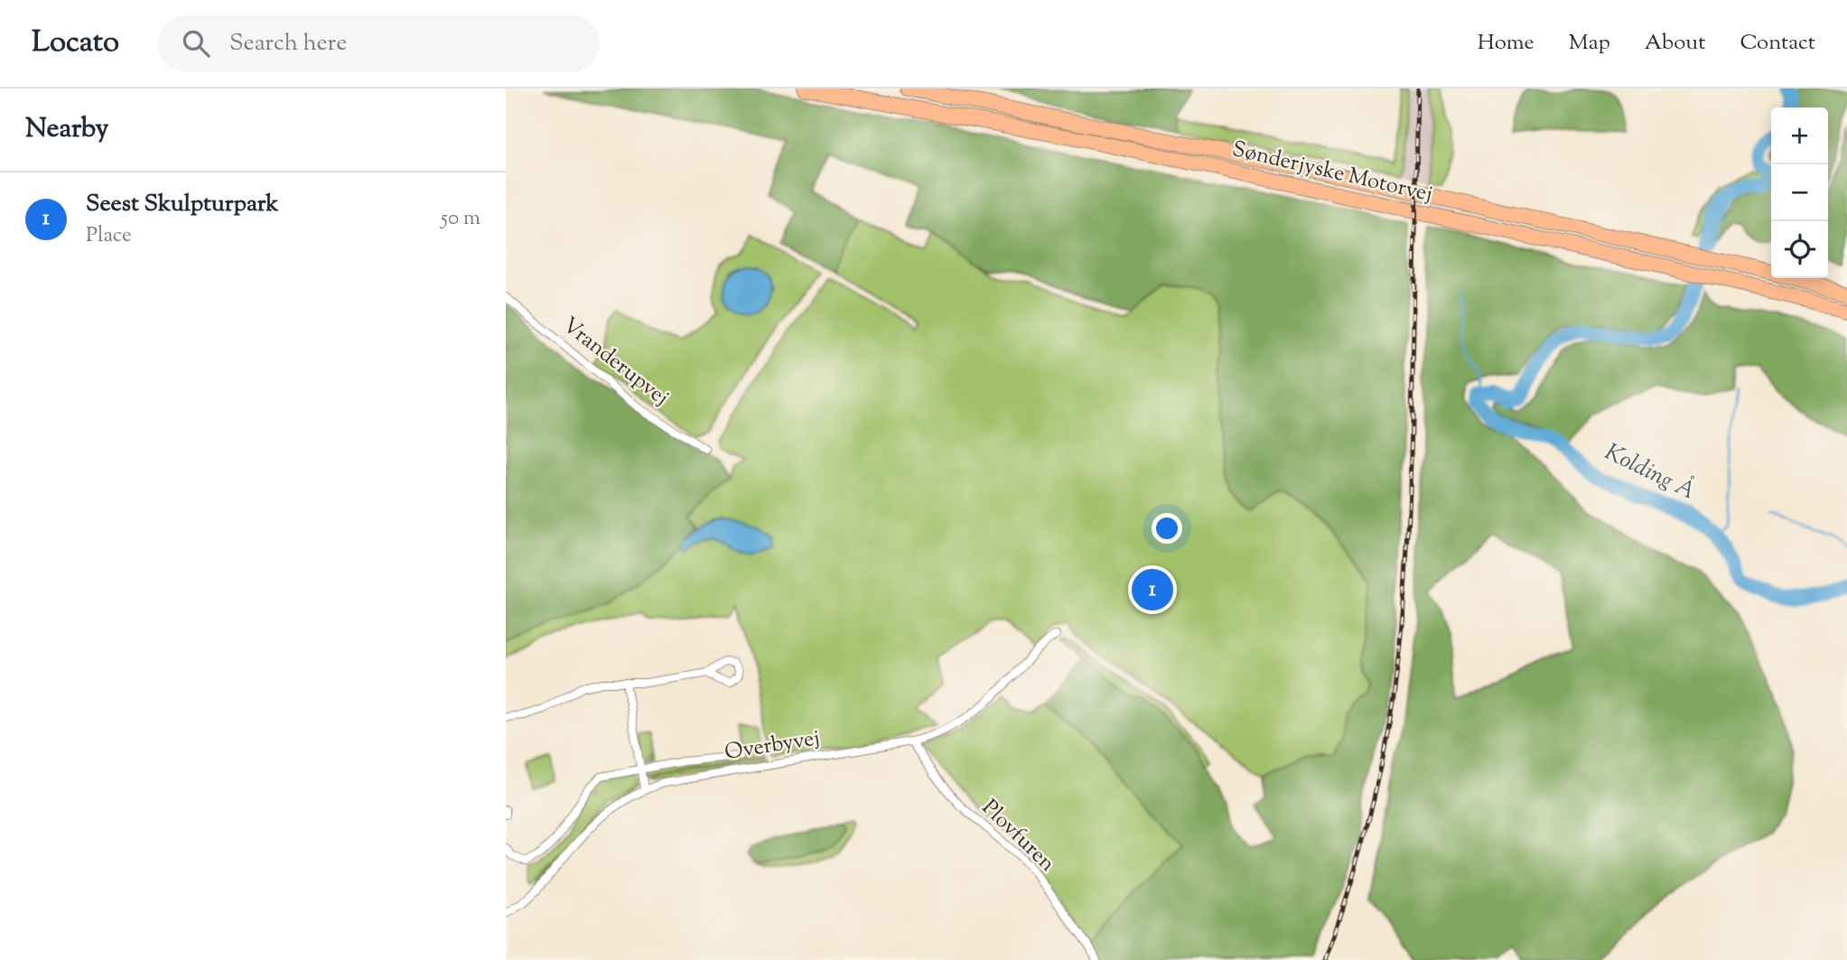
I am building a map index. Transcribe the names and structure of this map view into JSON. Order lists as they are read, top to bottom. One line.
{"streets":{"highway":["Sønderjyske Motorvej"],"street":["Vranderupvej","Overbyvej","Plovfuren"]},"crossings":[["Overbyvej","Plovfuren"]],"water":["Kolding Å"],"page":{"header":"Locato","search":"Search here","nav":["Home","Map","About","Contact"],"heading":"Nearby","map_buttons":["+","−"],"list":[{"mark":"1","name":"Seest Skulpturpark","note":"Place","value":"50 m"}],"pins":"1"}}
